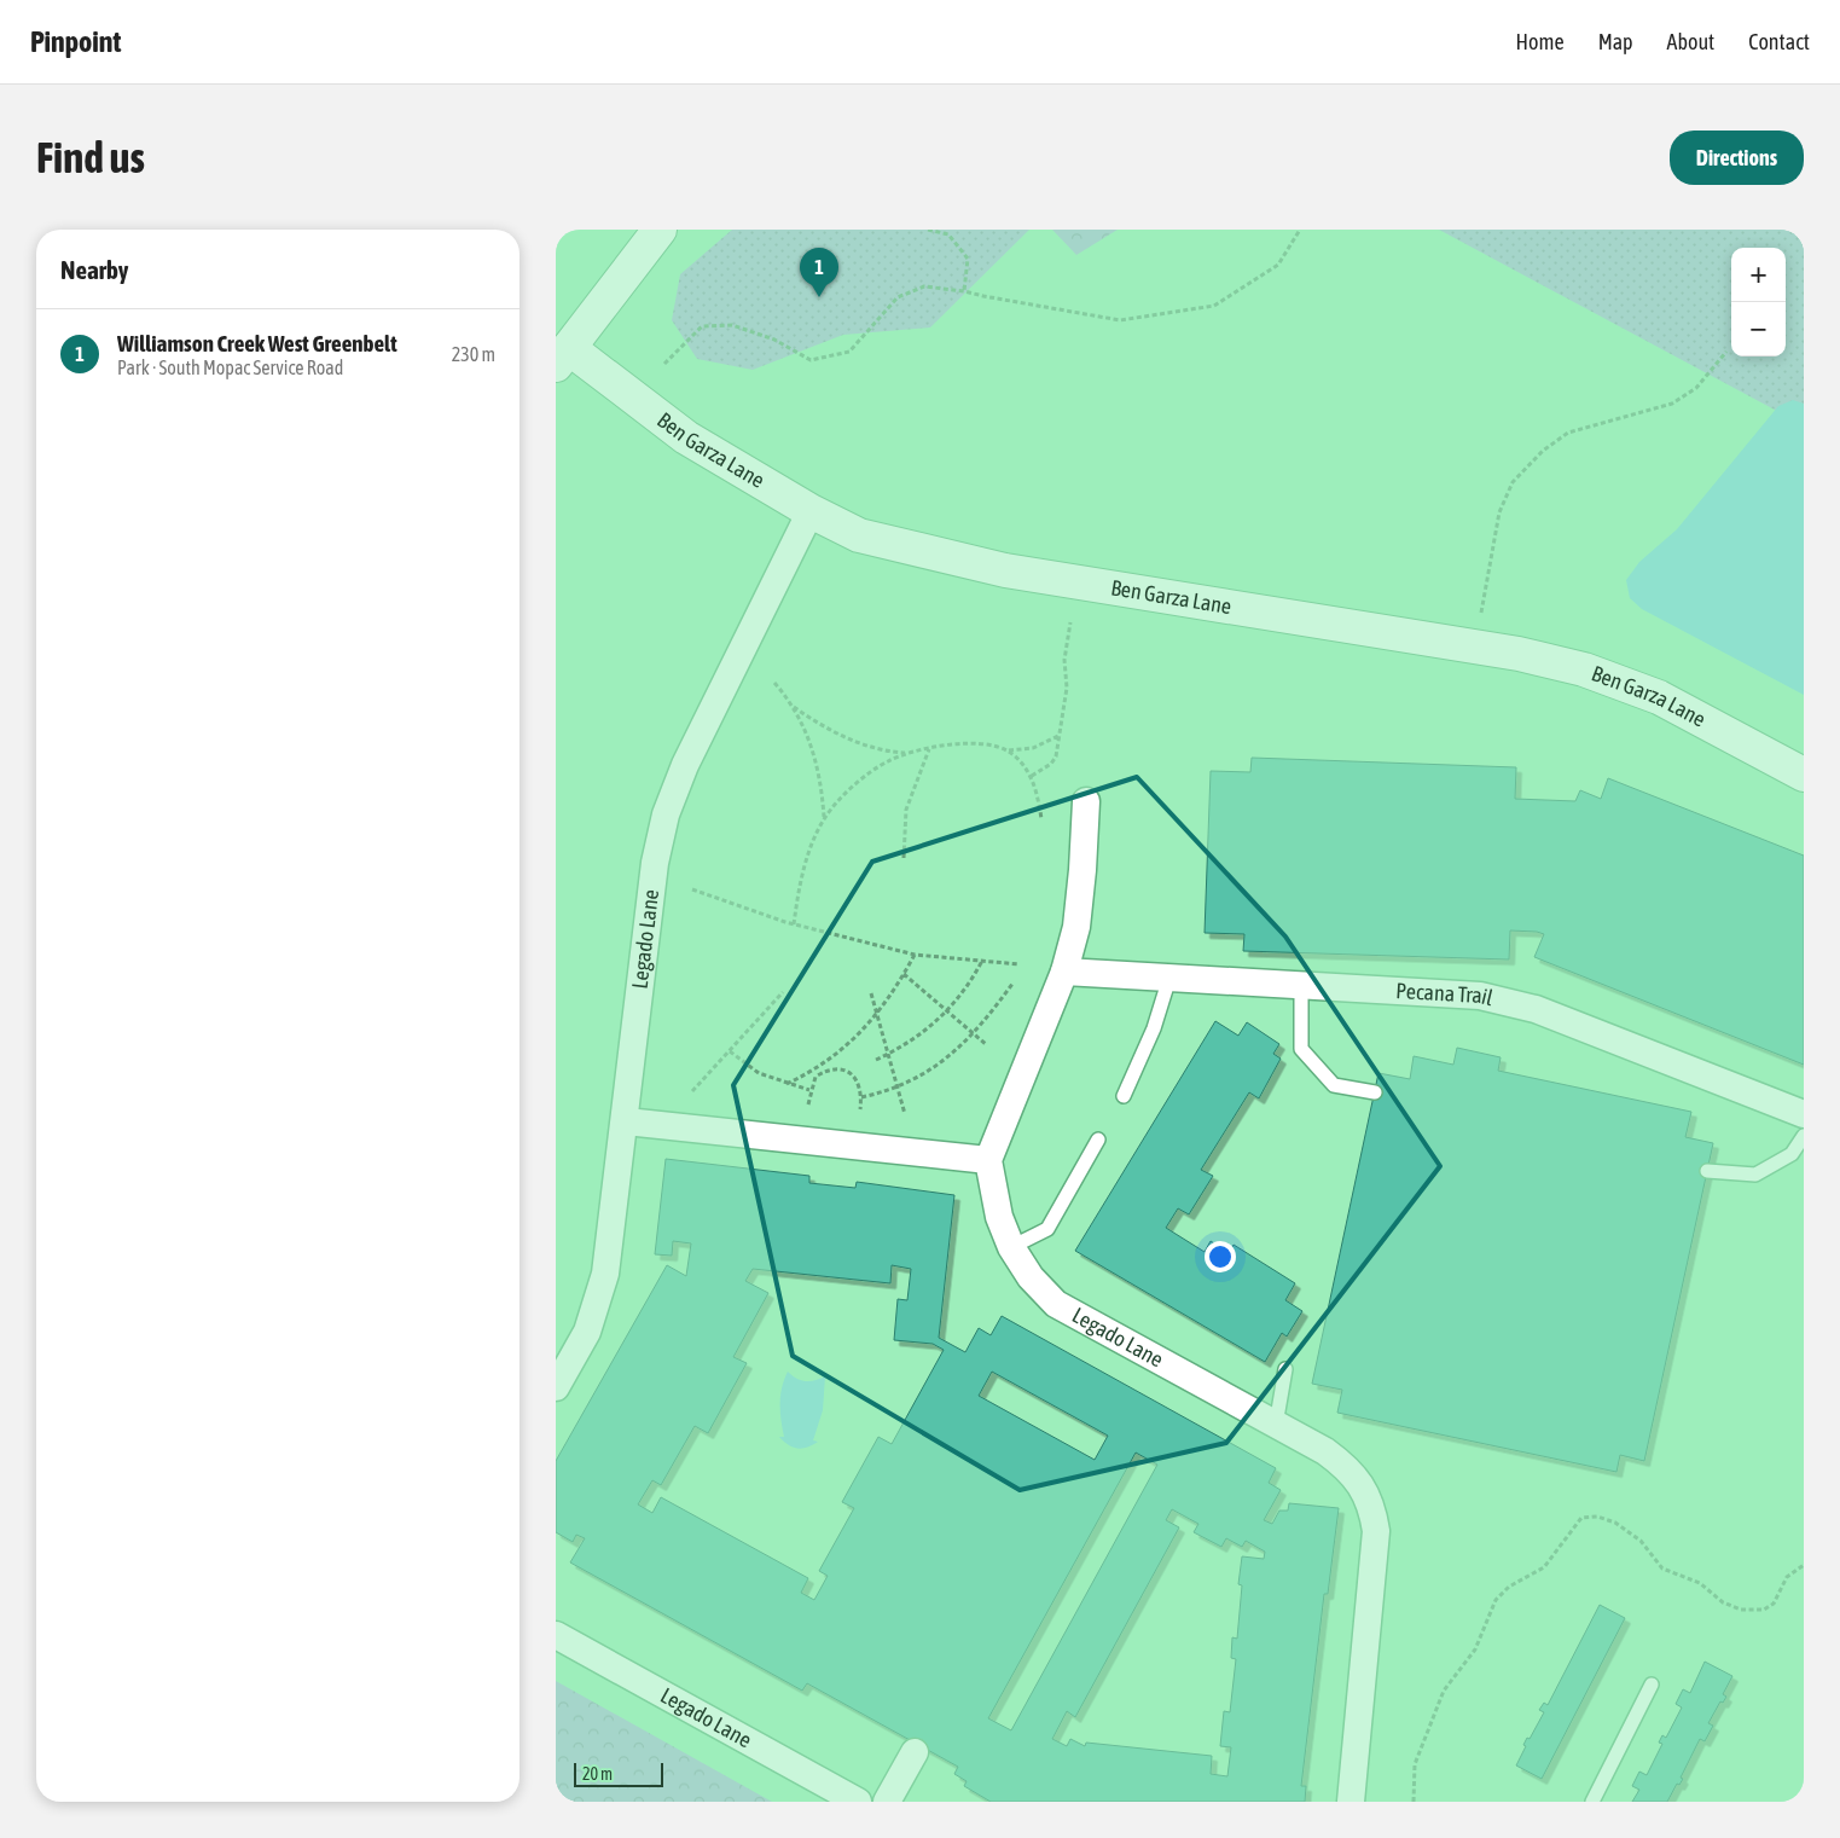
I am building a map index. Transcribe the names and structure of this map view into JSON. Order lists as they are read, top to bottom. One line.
{"streets":{"street":["Ben Garza Lane","Legado Lane","Pecana Trail"]},"crossings":[["Ben Garza Lane","Legado Lane"]],"scale_bar":"20 m","page":{"header":"Pinpoint","nav":["Home","Map","About","Contact"],"buttons":"Directions","title":"Find us","heading":"Nearby","map_buttons":["+","−"],"pins":"1","list":[{"mark":"1","name":"Williamson Creek West Greenbelt","note":"Park · South Mopac Service Road","value":"230 m"}],"scale":"20 m"}}
